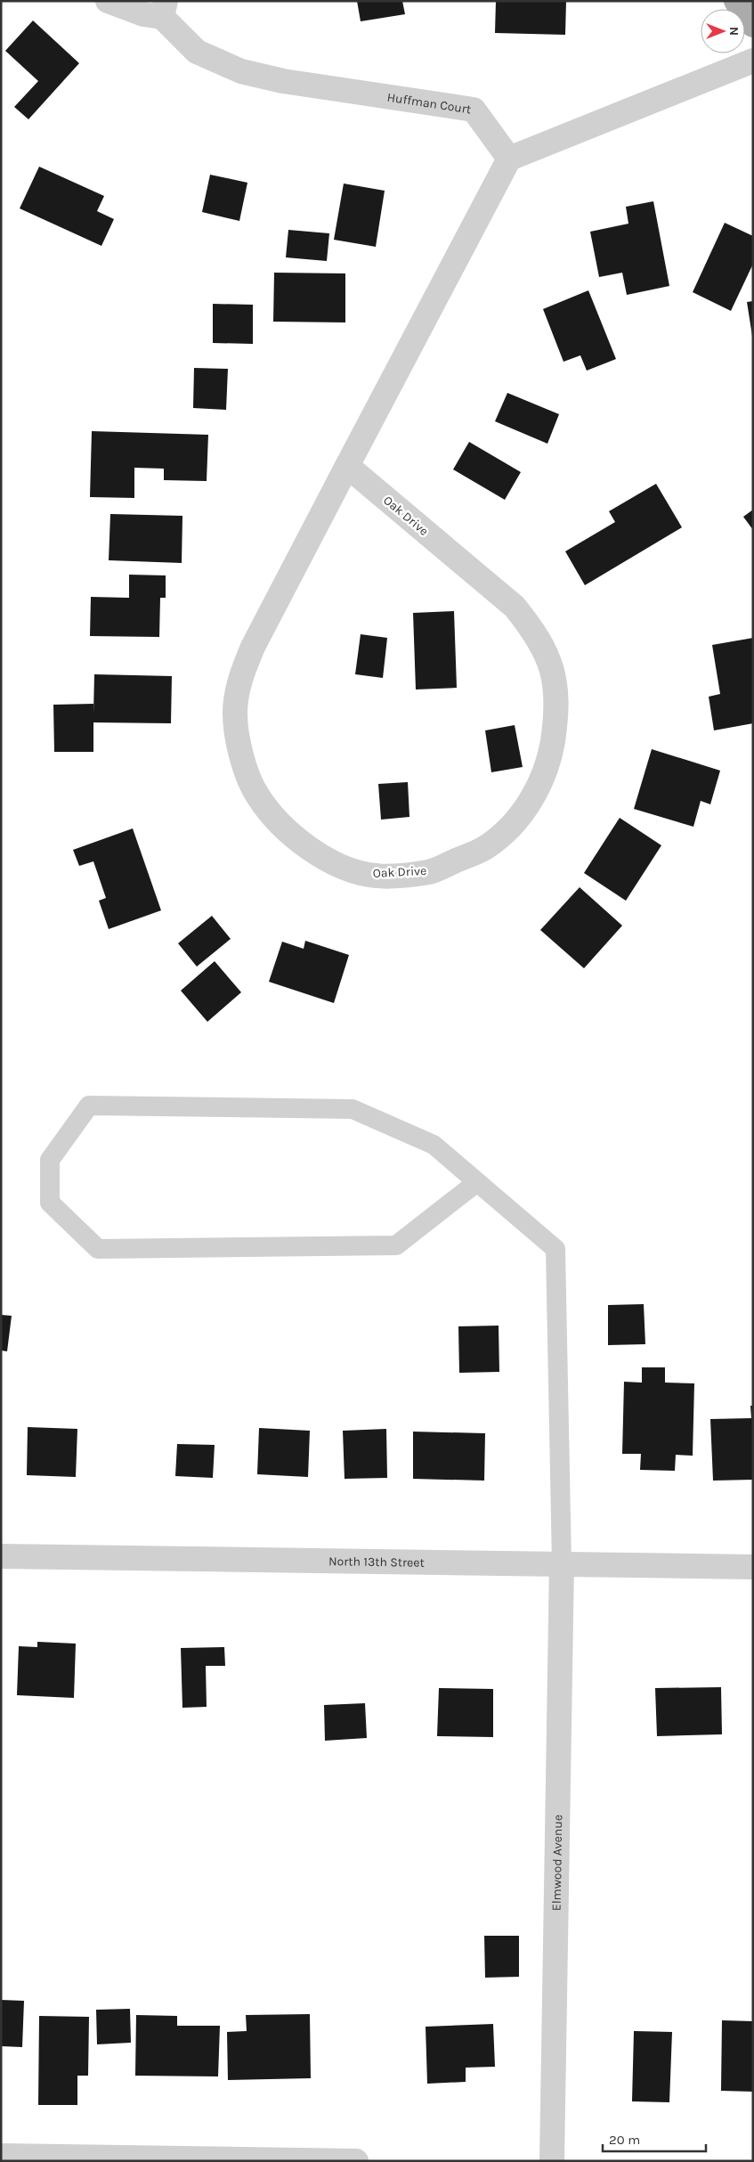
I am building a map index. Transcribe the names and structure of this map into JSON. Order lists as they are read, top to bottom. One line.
{"streets":{"street":["Huffman Court","Oak Drive","North 13th Street","Elmwood Avenue"]},"crossings":[["Huffman Court","Oak Drive"],["North 13th Street","Elmwood Avenue"]],"scale_bar":"20 m","north":"right"}
